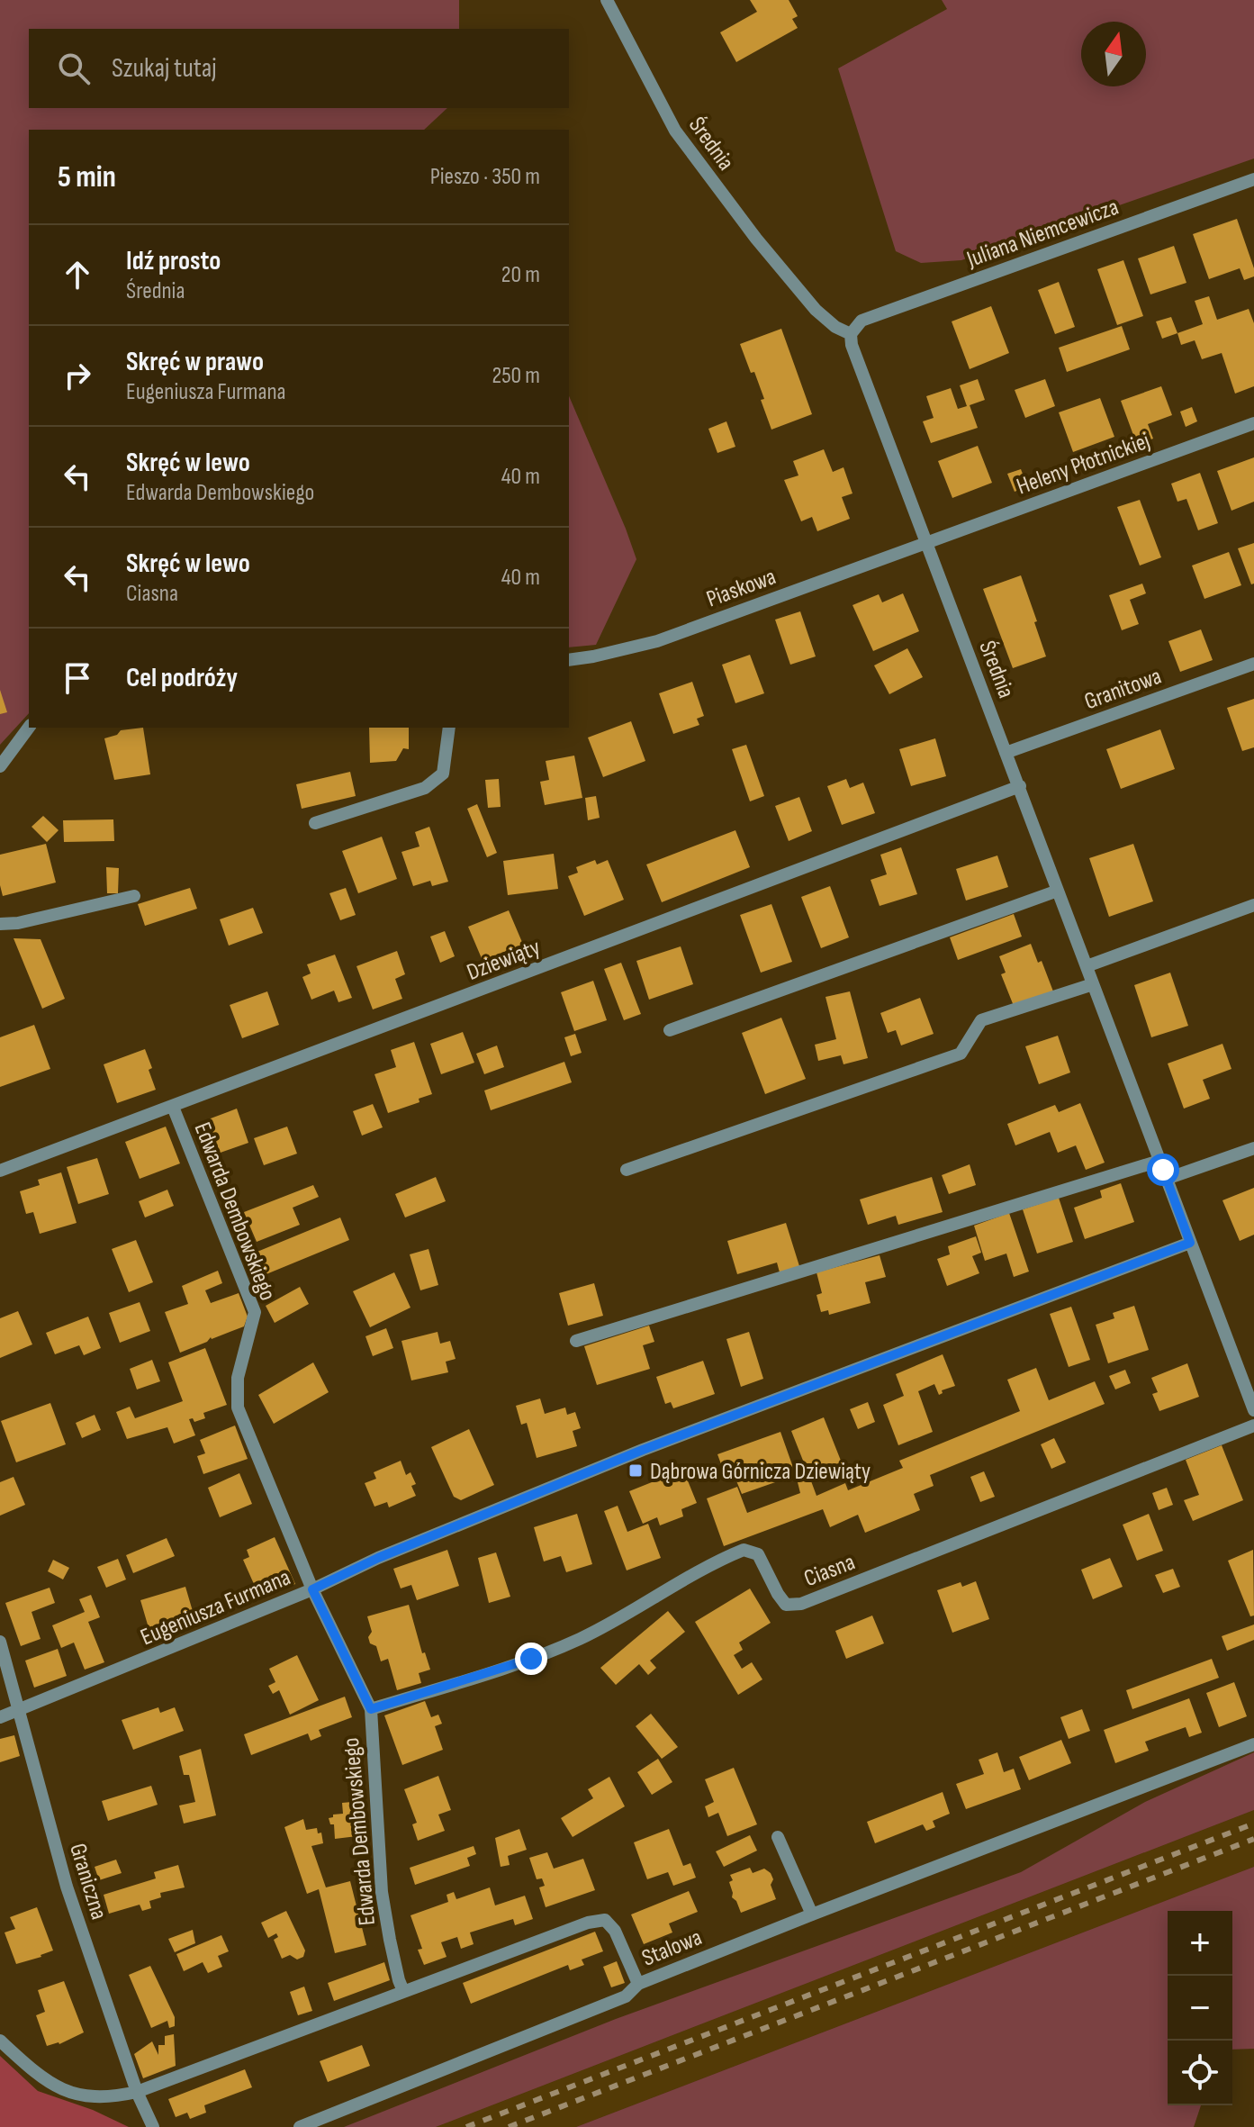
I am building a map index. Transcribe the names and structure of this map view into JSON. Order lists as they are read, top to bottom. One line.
{"streets":{"street":["Średnia","Juliana Niemcewicza","Heleny Płotnickiej","Piaskowa","Granitowa","Dziewiąty","Edwarda Dembowskiego","Ciasna","Eugeniusza Furmana","Graniczna","Stalowa"]},"crossings":[["Średnia","Juliana Niemcewicza"],["Średnia","Heleny Płotnickiej"],["Średnia","Piaskowa"],["Średnia","Granitowa"],["Średnia","Dziewiąty"],["Średnia","Eugeniusza Furmana"],["Heleny Płotnickiej","Piaskowa"],["Dziewiąty","Edwarda Dembowskiego"],["Edwarda Dembowskiego","Ciasna"],["Edwarda Dembowskiego","Eugeniusza Furmana"],["Edwarda Dembowskiego","Stalowa"],["Eugeniusza Furmana","Graniczna"],["Graniczna","Stalowa"]],"places":{"transit":["Dąbrowa Górnicza Dziewiąty"]},"north":"top","page":{"search":"Szukaj tutaj","heading":["5 min","Pieszo · 350 m"],"list":[["Idź prosto","Średnia","20 m"],["Skręć w prawo","Eugeniusza Furmana","250 m"],["Skręć w lewo","Edwarda Dembowskiego","40 m"],["Skręć w lewo","Ciasna","40 m"],"Cel podróży"],"map_buttons":["+","−"]}}
